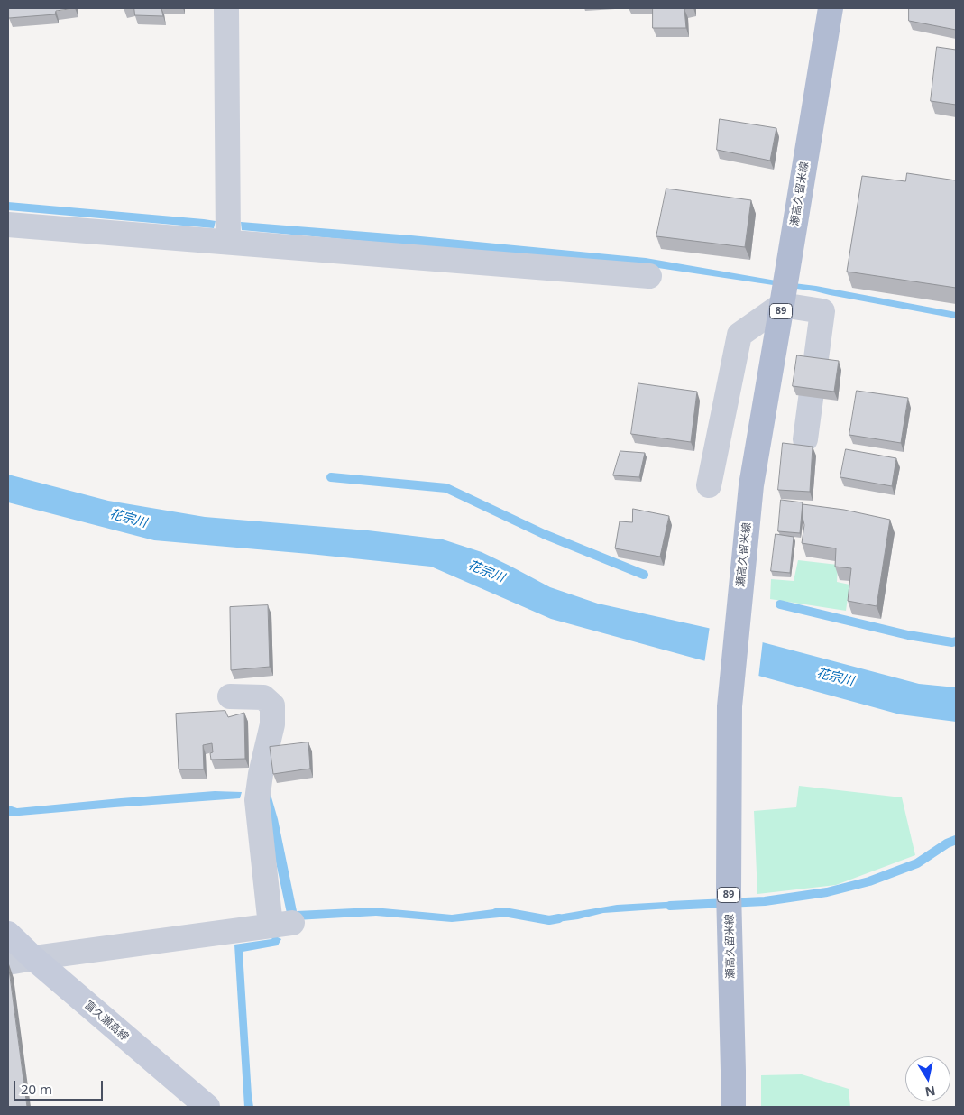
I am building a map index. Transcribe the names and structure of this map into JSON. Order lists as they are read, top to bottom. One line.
{"streets":{"main road":["瀬高久留米線","89","富久瀬高線"]},"water":["花宗川"],"scale_bar":"20 m","north":"bottom"}
